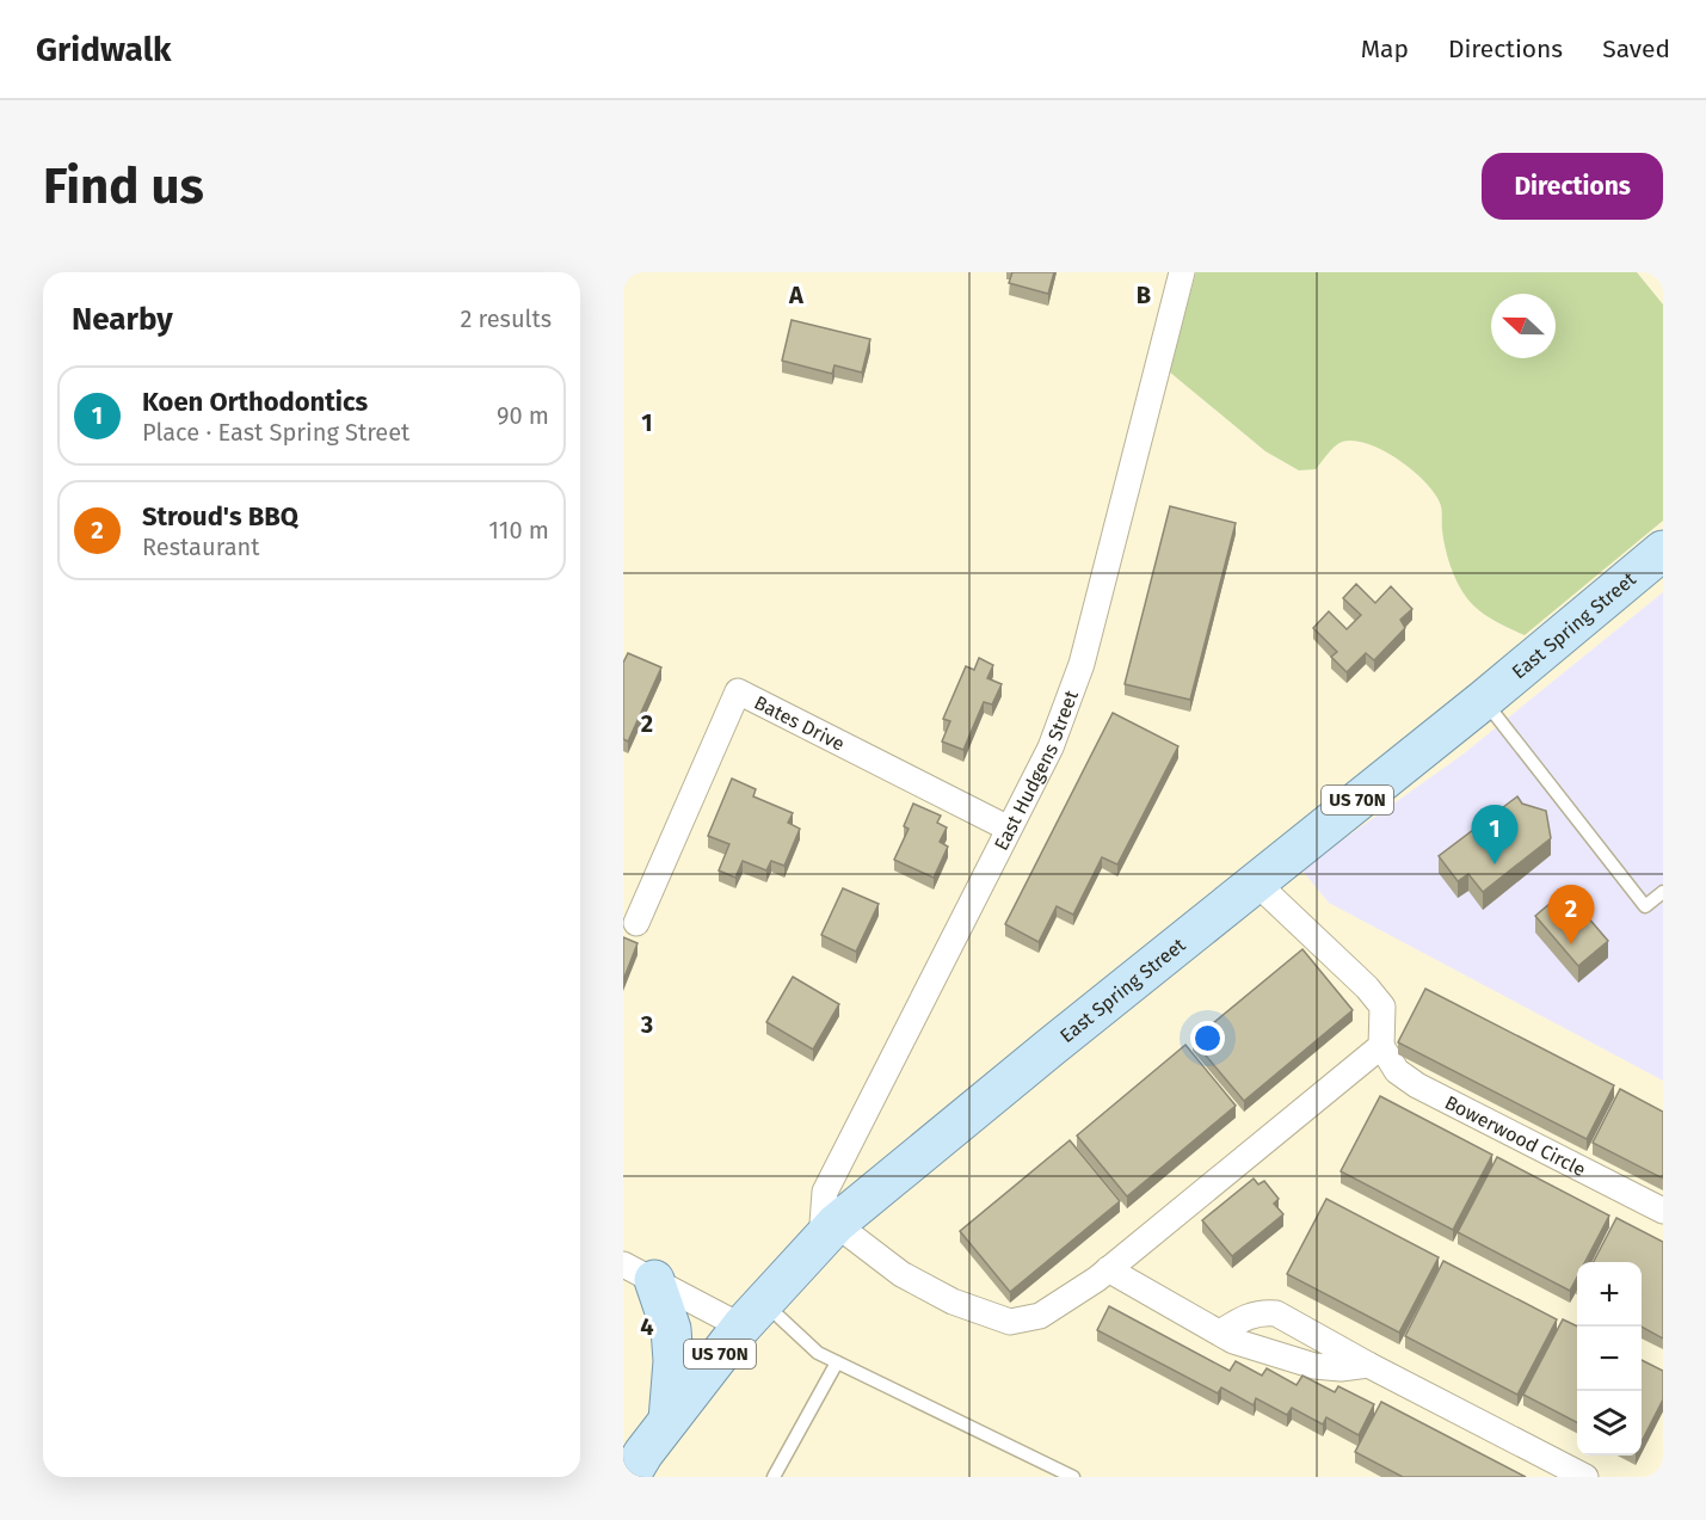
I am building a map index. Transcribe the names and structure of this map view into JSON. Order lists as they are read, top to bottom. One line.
{"streets":{"main road":["East Spring Street","US 70N"],"street":["Bates Drive","East Hudgens Street","Bowerwood Circle"]},"crossings":[["East Spring Street","East Hudgens Street"],["Bates Drive","East Hudgens Street"]],"north":"left","page":{"header":"Gridwalk","nav":["Map","Directions","Saved"],"buttons":"Directions","title":"Find us","heading":["Nearby","2 results"],"list":[{"mark":"1","name":"Koen Orthodontics","note":"Place · East Spring Street","value":"90 m"},{"mark":"2","name":"Stroud's BBQ","note":"Restaurant","value":"110 m"}],"pins":["1","2"],"map_buttons":["+","−"]},"grid":{"columns":["A","B"],"rows":["1","2","3","4"]}}
